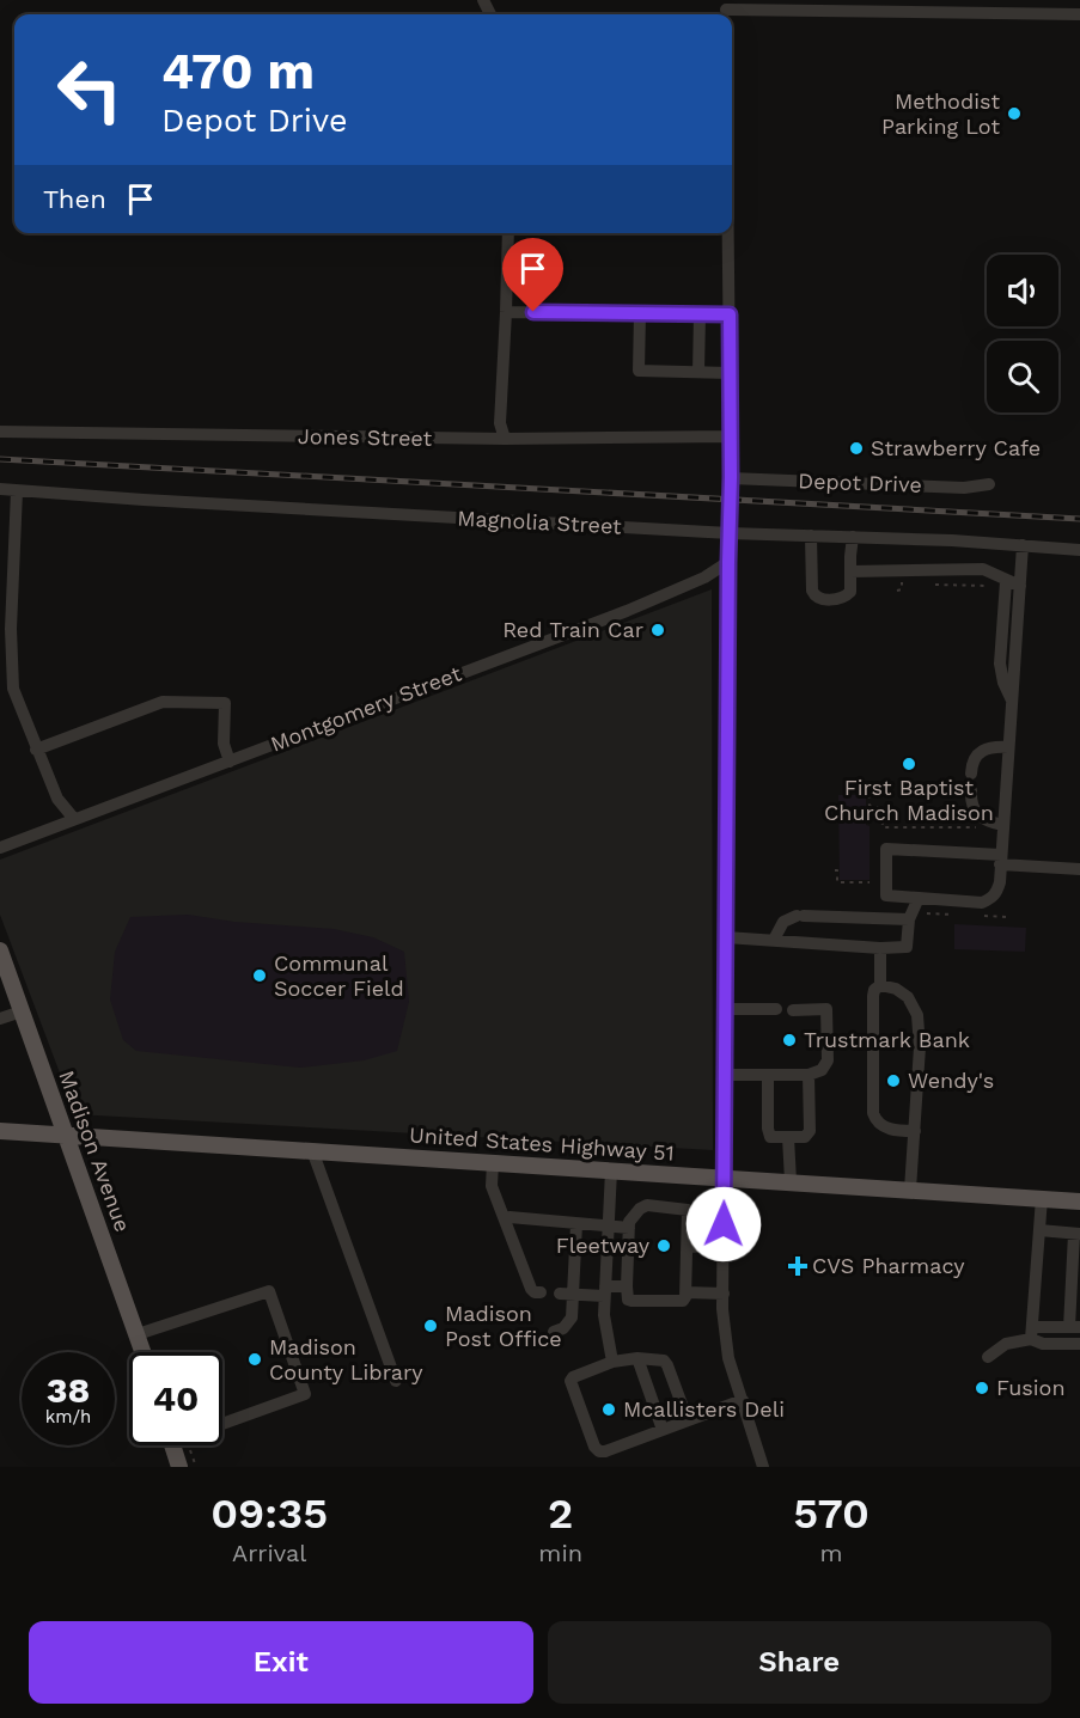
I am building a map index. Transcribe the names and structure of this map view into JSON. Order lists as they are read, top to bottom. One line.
{"streets":{"main road":["United States Highway 51","Madison Avenue"],"street":["Jones Street","Depot Drive","Magnolia Street","Montgomery Street"]},"crossings":[["United States Highway 51","Madison Avenue"]],"places":{"other":["Methodist Parking Lot","Strawberry Cafe","Red Train Car","First Baptist Church Madison","Communal Soccer Field","Trustmark Bank","Wendy's","Fleetway","Madison Post Office","Madison County Library","Fusion","Mcallisters Deli"],"health":["CVS Pharmacy"]},"page":{"turn":["470 m","Depot Drive"],"then":"Then","speed":"38 km/h","limit":"40","eta":["09:35","Arrival","2","min","570","m"],"buttons":["Exit","Share"]}}
